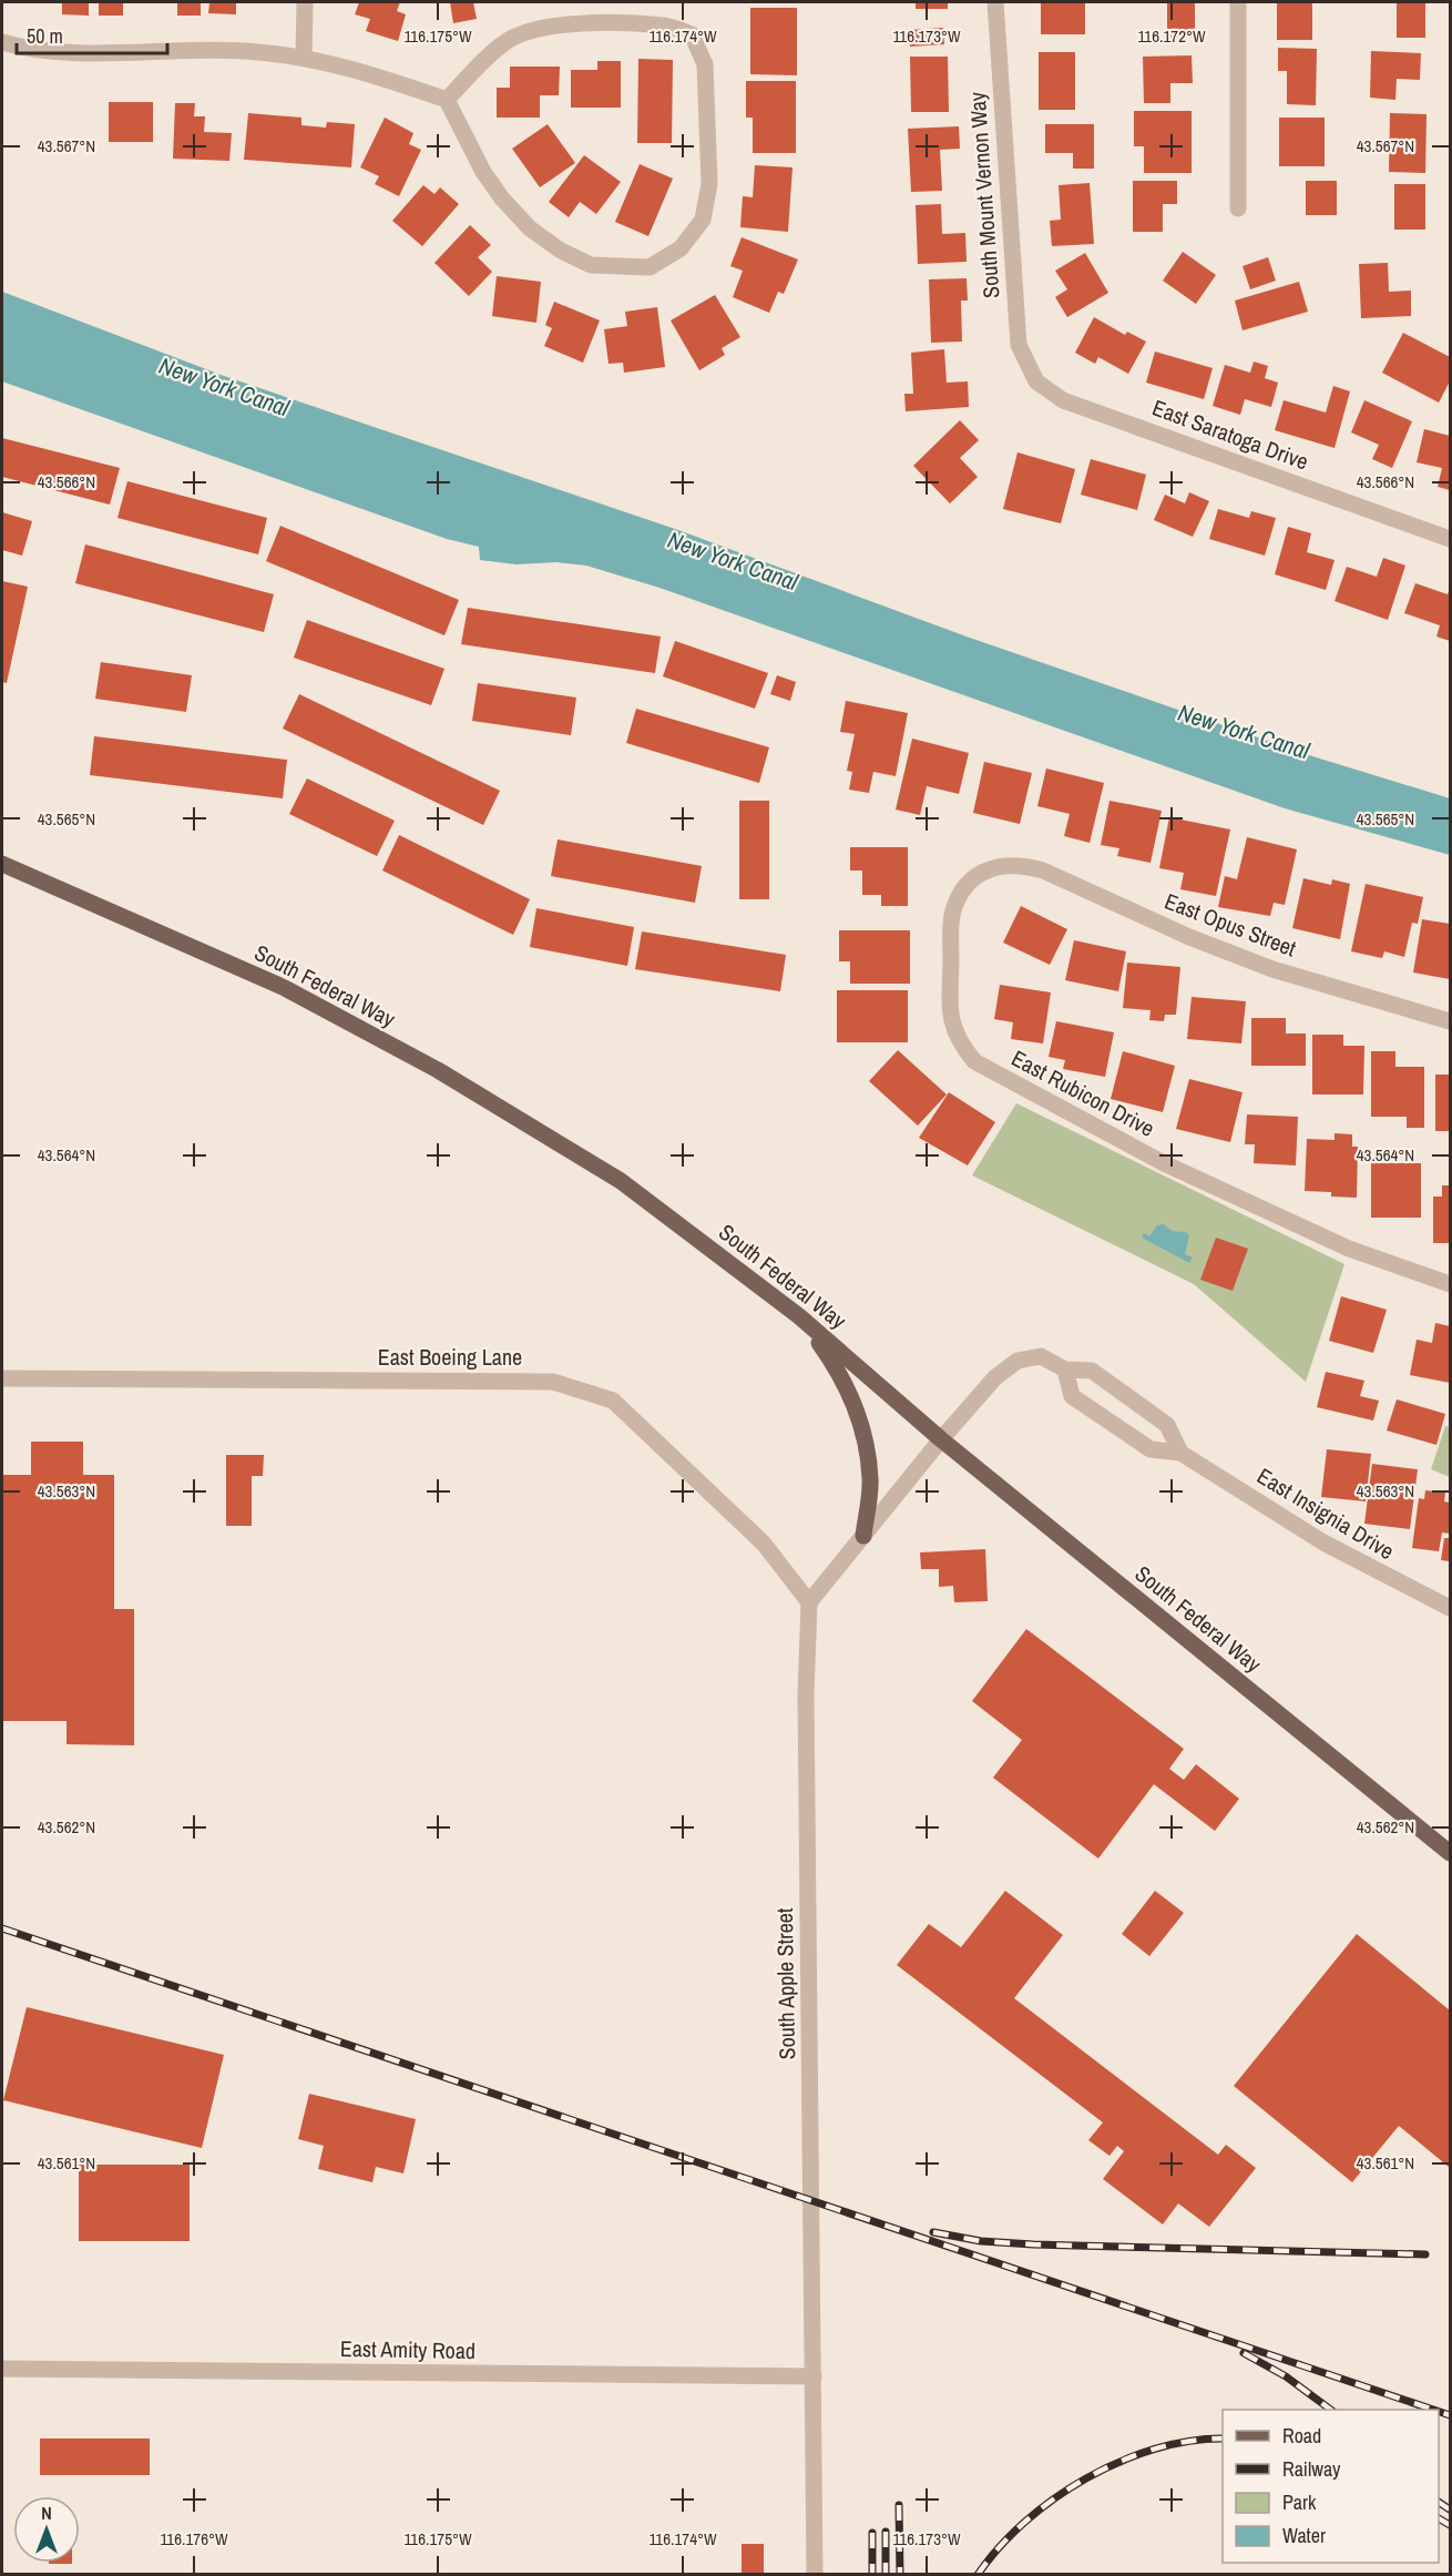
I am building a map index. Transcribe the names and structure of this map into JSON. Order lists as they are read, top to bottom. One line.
{"streets":{"main road":["South Federal Way"],"street":["South Mount Vernon Way","East Saratoga Drive","East Opus Street","East Rubicon Drive","East Boeing Lane","East Insignia Drive","South Apple Street","East Amity Road"]},"crossings":[["South Mount Vernon Way","East Saratoga Drive"],["East Opus Street","East Rubicon Drive"],["East Boeing Lane","South Apple Street"],["South Apple Street","East Amity Road"]],"water":["New York Canal"],"legend":["Road","Railway","Park","Water"],"scale_bar":"50 m","north":"top","coordinates":["116.175°W","116.174°W","116.173°W","116.172°W","43.567°N","43.566°N","43.565°N","43.564°N","43.563°N","43.562°N","43.561°N","116.176°W"]}
